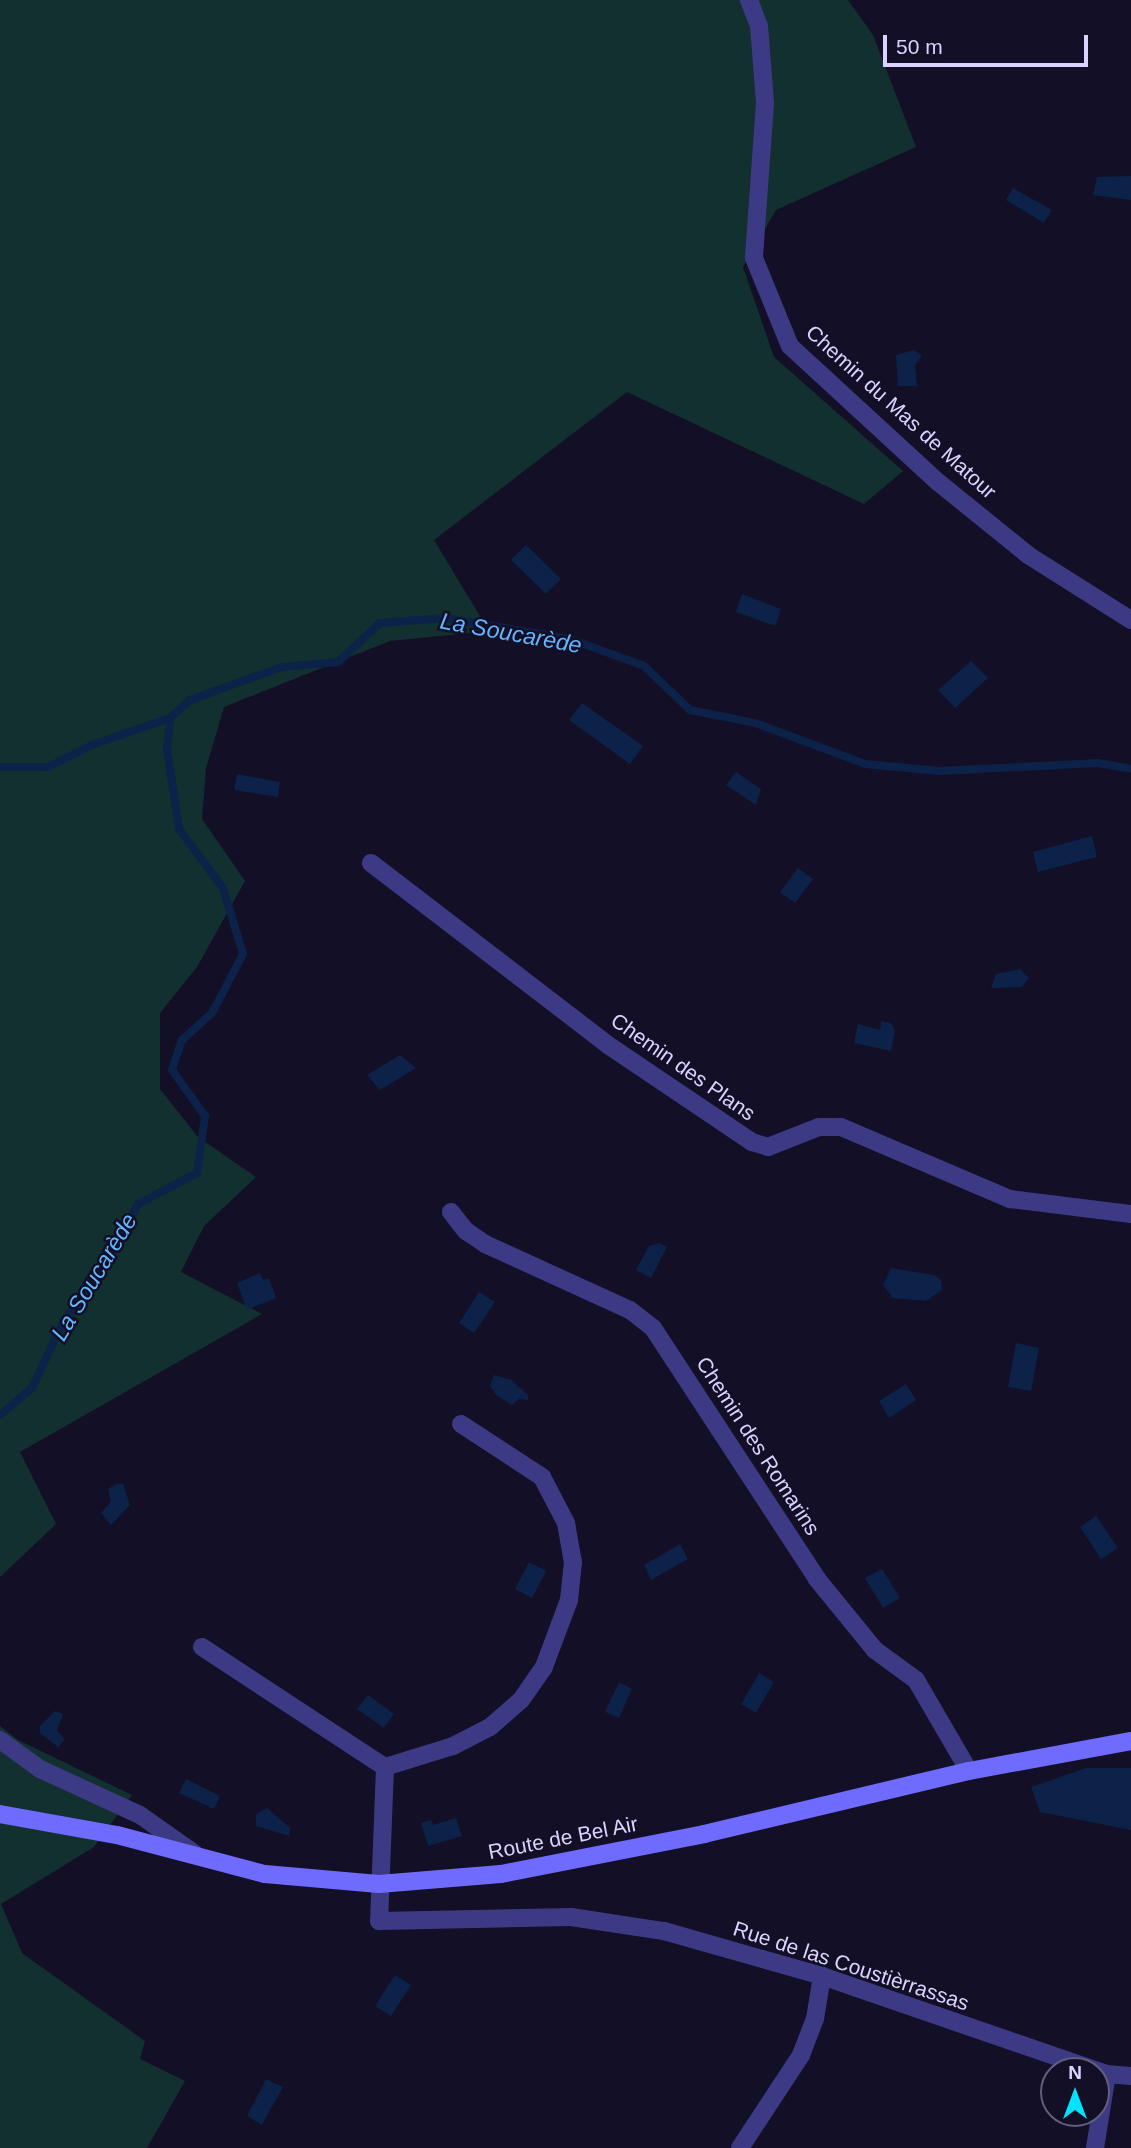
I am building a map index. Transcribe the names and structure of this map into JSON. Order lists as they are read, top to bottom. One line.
{"streets":{"street":["Chemin du Mas de Matour","Chemin des Plans","Chemin des Romarins","Route de Bel Air","Rue de las Coustièrrassas"]},"crossings":[["Chemin des Romarins","Route de Bel Air"],["Route de Bel Air","Rue de las Coustièrrassas"]],"water":["La Soucarède"],"scale_bar":"50 m","north":"top"}
